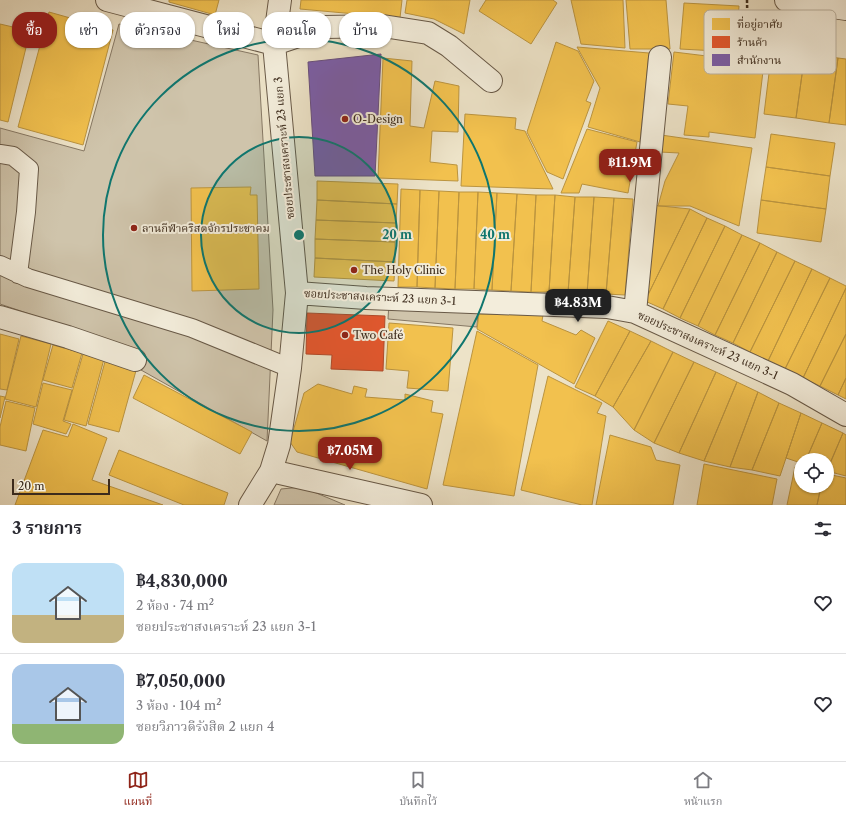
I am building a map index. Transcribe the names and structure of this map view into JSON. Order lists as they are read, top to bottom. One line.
{"streets":{"street":["ซอยประชาสงเคราะห์ 23 แยก 3","ซอยประชาสงเคราะห์ 23 แยก 3-1"]},"crossings":[["ซอยประชาสงเคราะห์ 23 แยก 3","ซอยประชาสงเคราะห์ 23 แยก 3-1"]],"places":["O-Design","ลานกีฬาคริสตจักรประชาคม","The Holy Clinic","Two Café"],"legend":["ที่อยู่อาศัย","ร้านค้า","สำนักงาน"],"scale_bar":"20 m","page":{"chip":["ซื้อ","เช่า","ตัวกรอง","ใหม่","คอนโด","บ้าน"],"price":["฿11.9M","฿4.83M","฿7.05M"],"scale":"20 m","heading":"3 รายการ","list":[{"name":"฿4,830,000","note":"2 ห้อง · 74 m² · ซอยประชาสงเคราะห์ 23 แยก 3-1"},{"name":"฿7,050,000","note":"3 ห้อง · 104 m² · ซอยวิภาวดีรังสิต 2 แยก 4"}],"tabs":["แผนที่","บันทึกไว้","หน้าแรก"]},"rings":["20 m","40 m"]}
